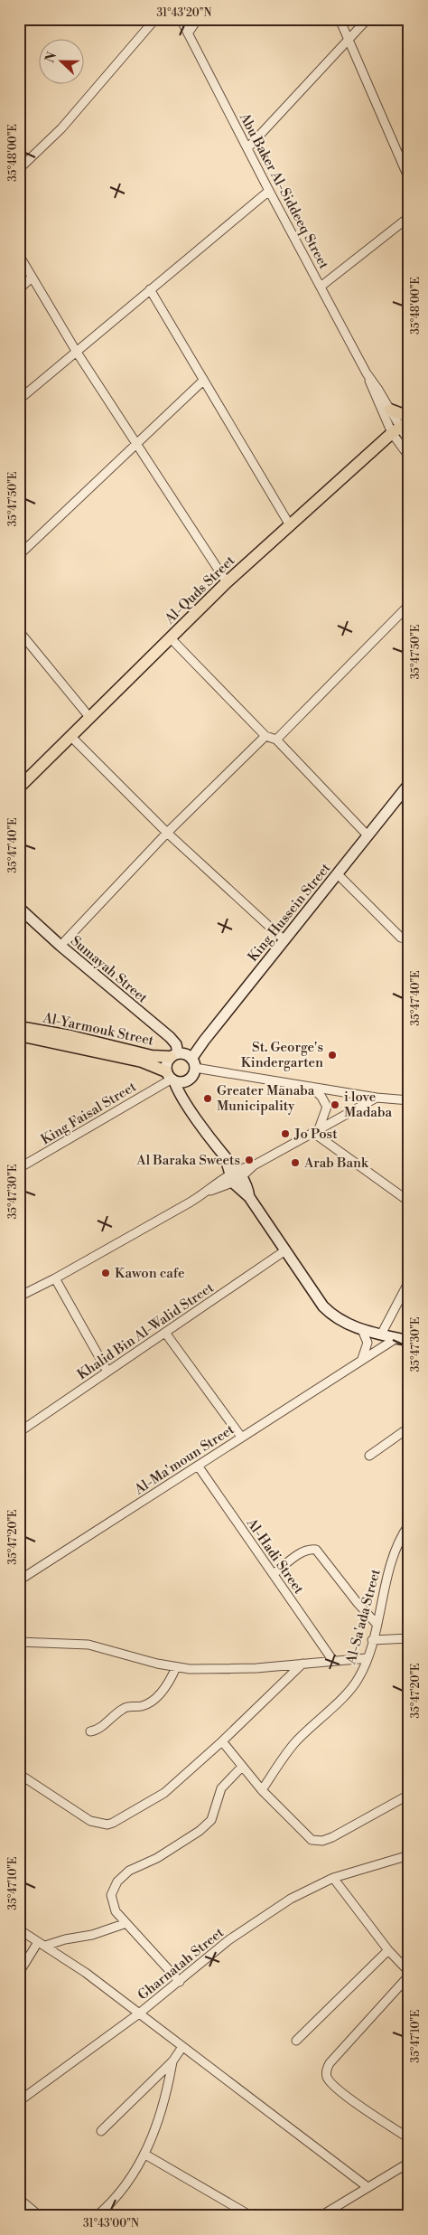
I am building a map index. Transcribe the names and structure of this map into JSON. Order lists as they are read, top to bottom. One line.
{"streets":{"main road":["Al-Quds Street","King Hussein Street","Sumayah Street","Al-Yarmouk Street"],"street":["Abu Baker Al-Siddeeq Street","King Faisal Street","Khalid Bin Al-Walid Street","Al-Ma'moun Street","Al-Hadi Street","Al-Sa'ada Street","Gharnatah Street"]},"crossings":[["Abu Baker Al-Siddeeq Street","Al-Quds Street"],["King Hussein Street","Sumayah Street"],["King Hussein Street","Al-Yarmouk Street"],["King Hussein Street","King Faisal Street"],["Sumayah Street","Al-Yarmouk Street"],["Sumayah Street","King Faisal Street"],["Al-Yarmouk Street","King Faisal Street"],["Al-Ma'moun Street","Al-Hadi Street"]],"places":["St. George's Kindergarten","Greater Manaba Municipality","i love Madaba","Jo Post","Al Baraka Sweets","Arab Bank","Kawon cafe"],"north":"left","coordinates":["31°43'20\"N","35°48'00\"E","35°47'50\"E","35°47'40\"E","35°47'30\"E","35°47'20\"E","35°47'10\"E","31°43'00\"N"]}
